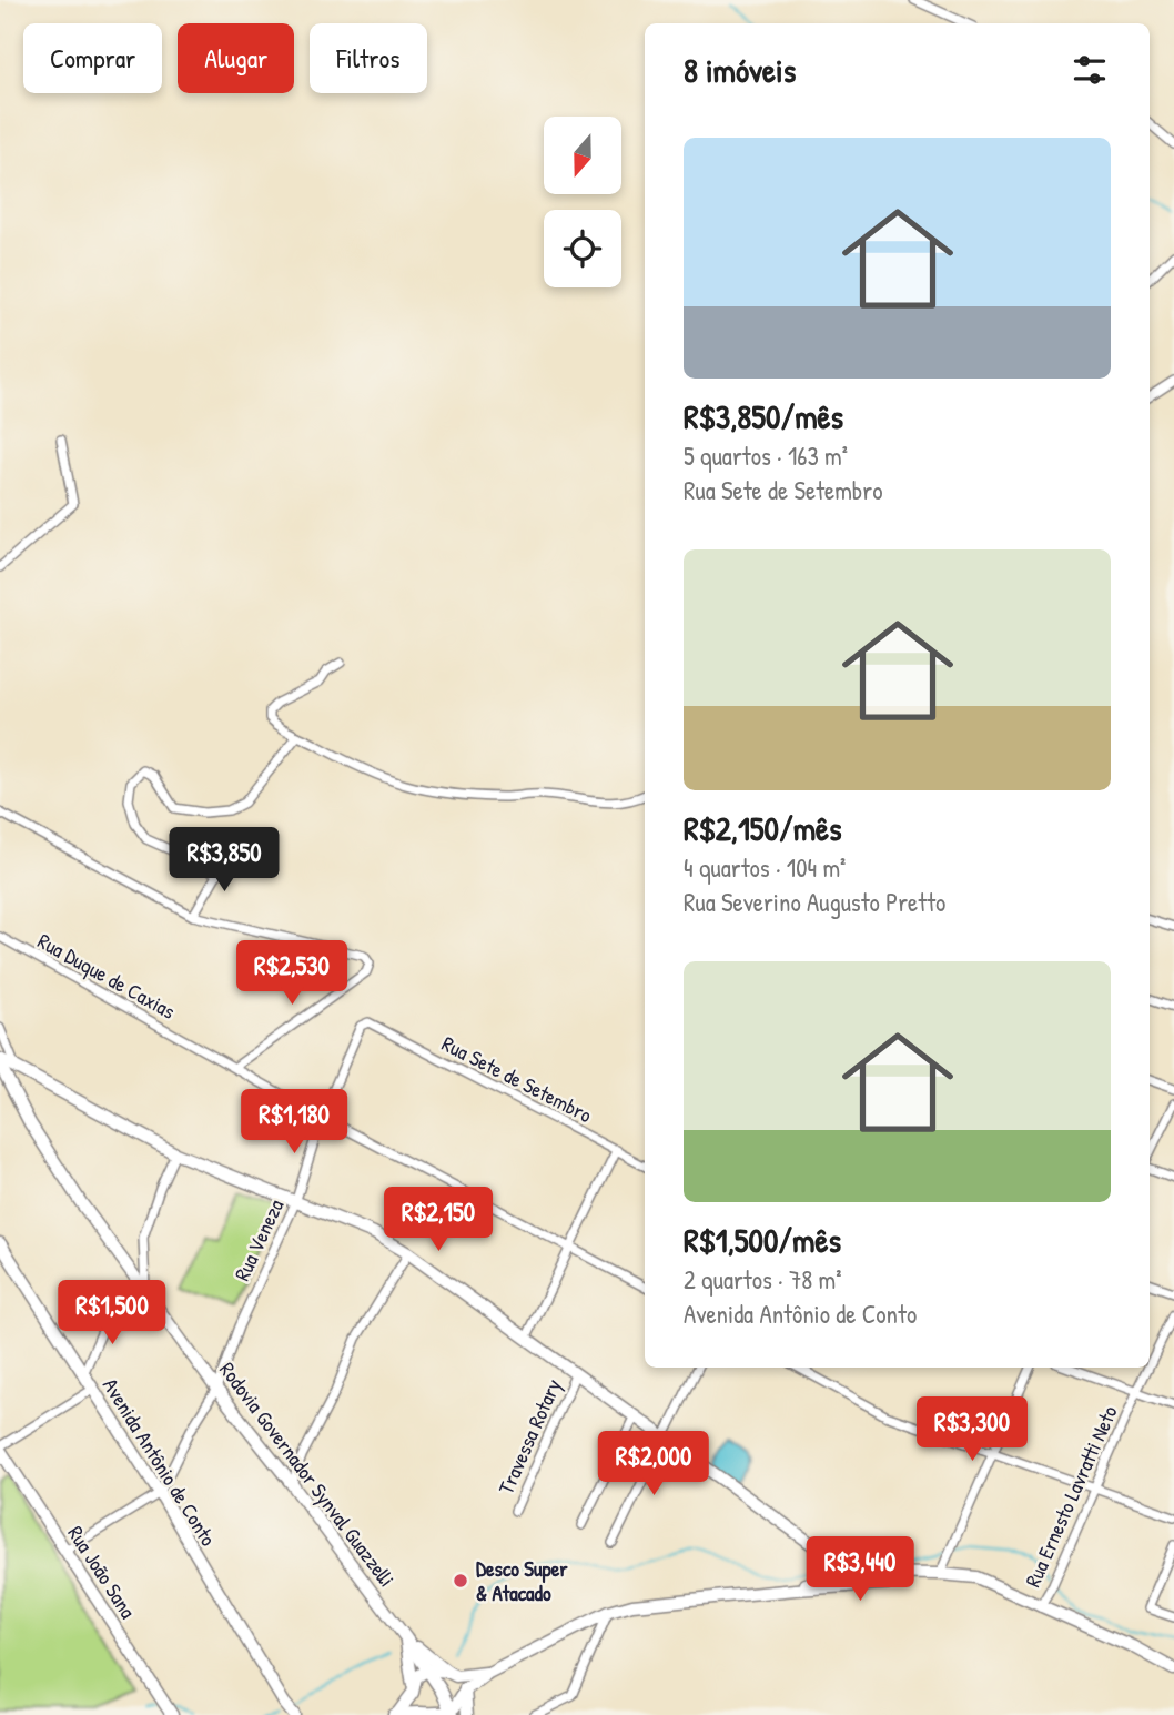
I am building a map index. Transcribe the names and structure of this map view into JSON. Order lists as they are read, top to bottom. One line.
{"streets":{"street":["Rua Duque de Caxias","Rua Sete de Setembro","Rua Veneza","Travessa Rotary","Avenida Antônio de Conto","Rodovia Governador Synval Guazzelli","Rua Ernesto Lavratti Neto","Rua João Sana"]},"crossings":[["Rua Duque de Caxias","Rua Veneza"],["Rua Sete de Setembro","Rua Veneza"],["Rua Veneza","Avenida Antônio de Conto"],["Rua Veneza","Rodovia Governador Synval Guazzelli"]],"places":["Desco Super & Atacado"],"north":"bottom","page":{"chip":["Comprar","Alugar","Filtros"],"heading":"8 imóveis","list":[{"name":"R$3,850/mês","note":"5 quartos · 163 m² · Rua Sete de Setembro"},{"name":"R$2,150/mês","note":"4 quartos · 104 m² · Rua Severino Augusto Pretto"},{"name":"R$1,500/mês","note":"2 quartos · 78 m² · Avenida Antônio de Conto"}],"price":["R$3,850","R$2,530","R$1,180","R$2,150","R$1,500","R$3,300","R$2,000","R$3,440"]}}
